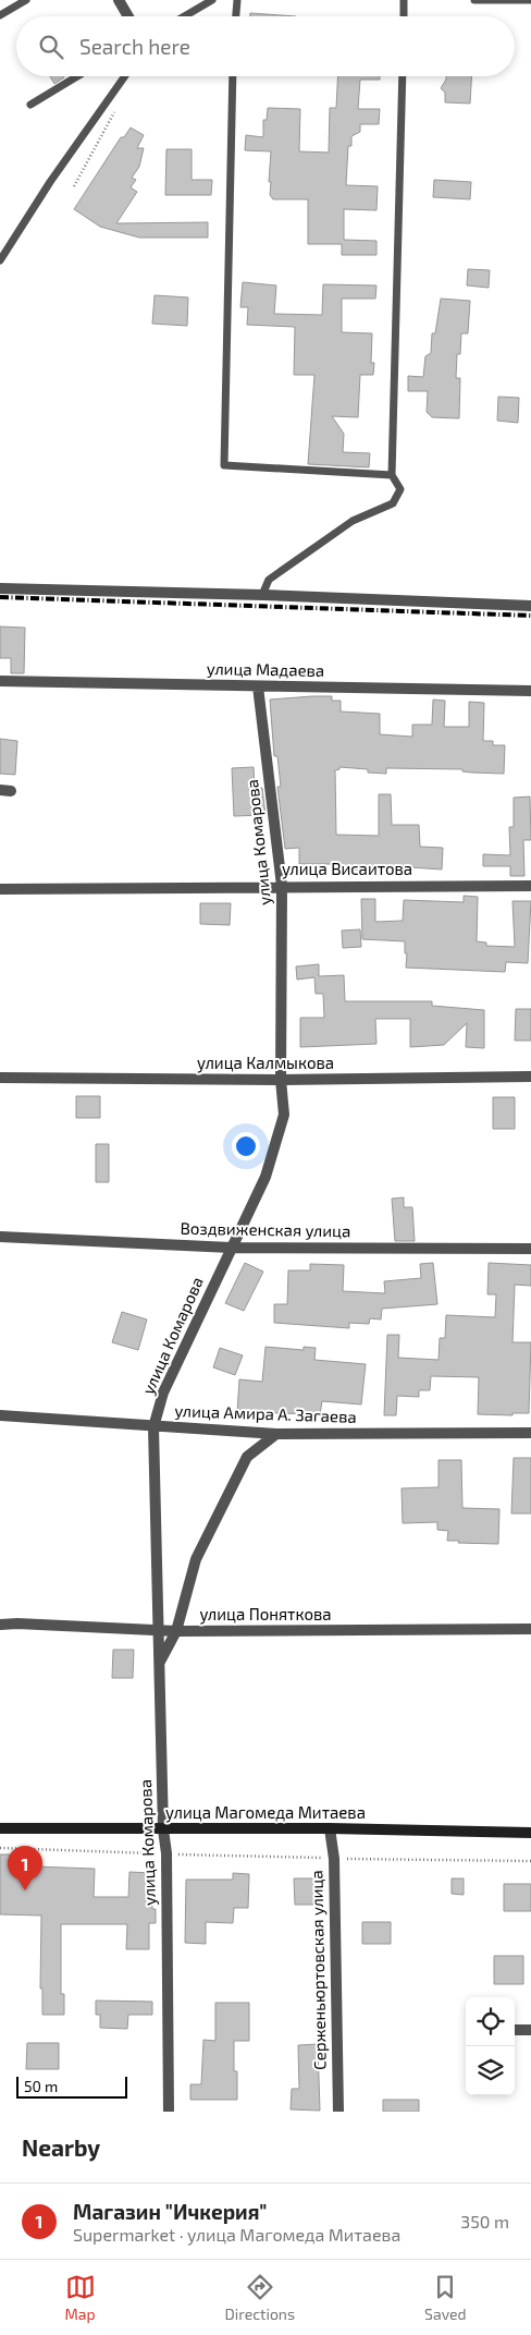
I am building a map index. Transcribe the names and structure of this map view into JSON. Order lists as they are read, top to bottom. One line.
{"streets":{"street":["улица Мадаева","улица Комарова","улица Висаитова","улица Калмыкова","Воздвиженская улица","улица Амира А. Загаева","улица Поняткова","улица Магомеда Митаева","Серженьюртовская улица"]},"crossings":[["улица Мадаева","улица Комарова"],["улица Комарова","улица Висаитова"],["улица Комарова","улица Калмыкова"],["улица Комарова","Воздвиженская улица"],["улица Комарова","улица Амира А. Загаева"],["улица Комарова","улица Поняткова"],["улица Комарова","улица Магомеда Митаева"],["улица Магомеда Митаева","Серженьюртовская улица"]],"scale_bar":"50 m","page":{"search":"Search here","pins":"1","scale":"50 m","heading":"Nearby","list":[{"mark":"1","name":"Магазин \"Ичкерия\"","note":"Supermarket · улица Магомеда Митаева","value":"350 m"}],"nav":["Map","Directions","Saved"]}}
